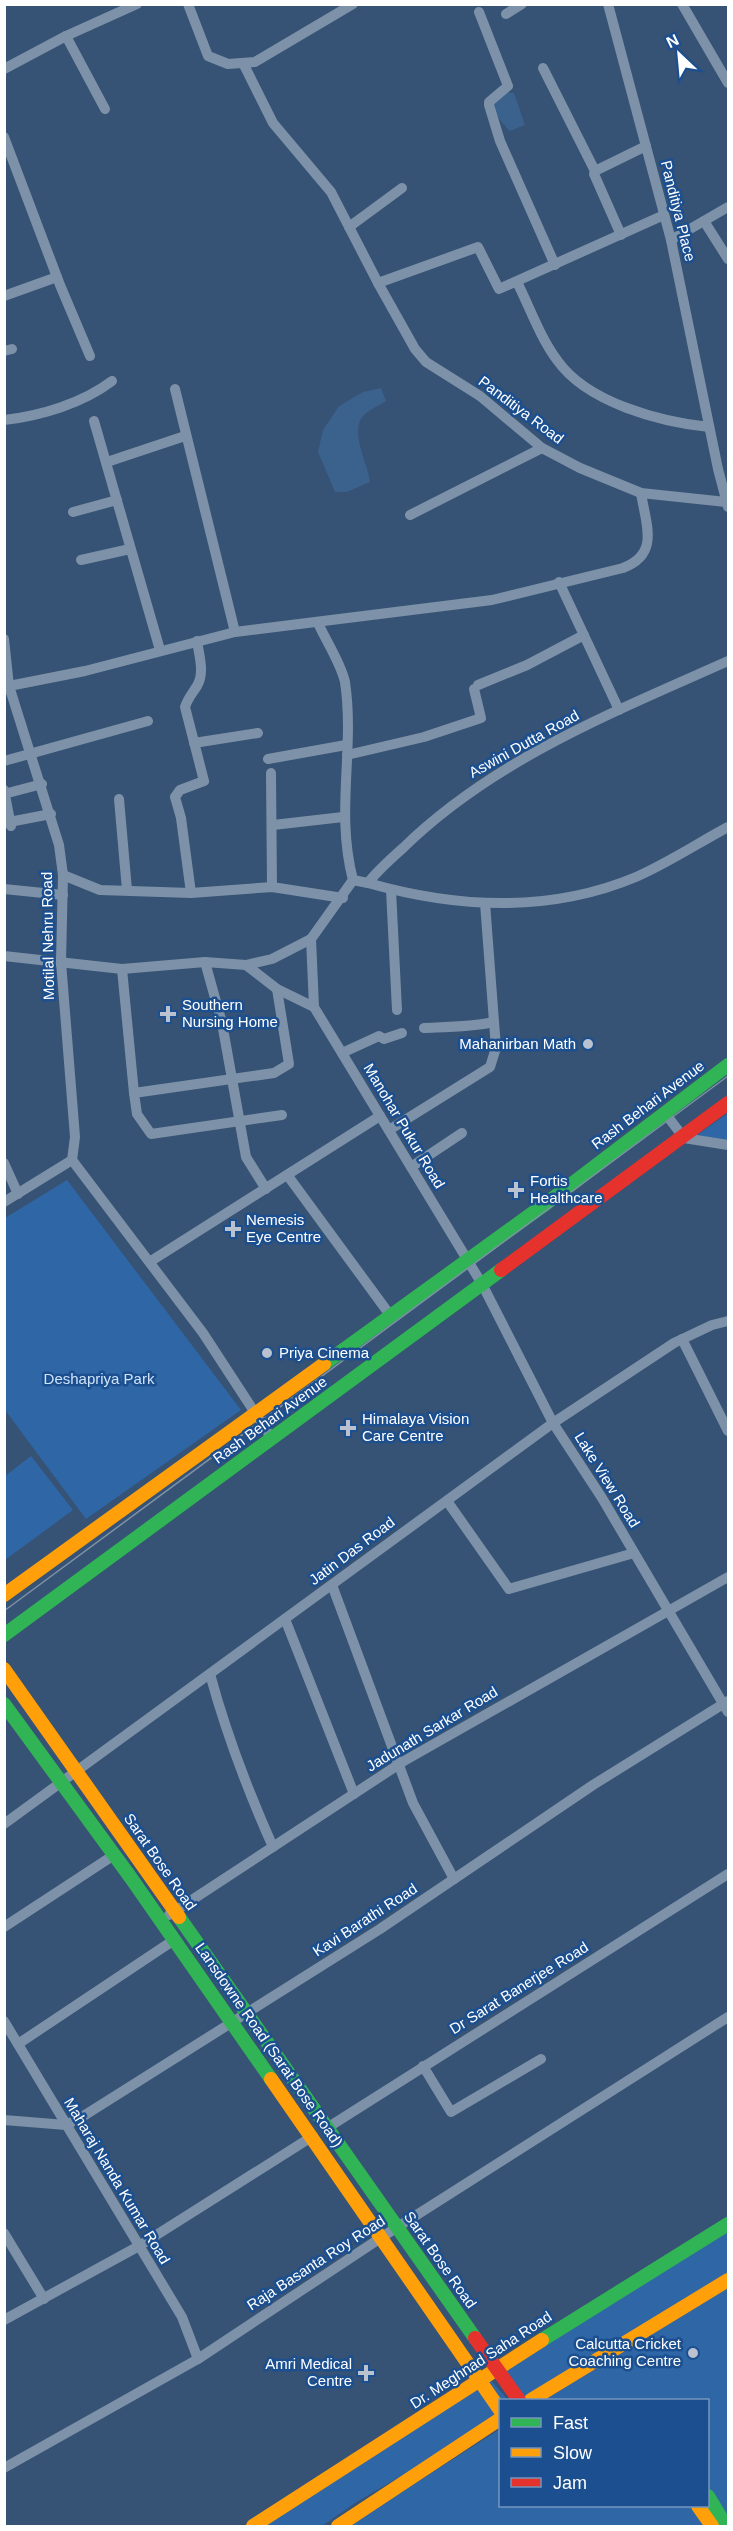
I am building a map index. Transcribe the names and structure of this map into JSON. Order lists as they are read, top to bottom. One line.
{"streets":{"main road":["Rash Behari Avenue","Sarat Bose Road","Lansdowne Road (Sarat Bose Road)","Dr. Meghnad Saha Road"],"street":["Panditiya Place","Panditiya Road","Aswini Dutta Road","Motilal Nehru Road","Manohar Pukur Road","Lake View Road","Jatin Das Road","Jadunath Sarkar Road","Kavi Barathi Road","Dr Sarat Banerjee Road","Maharaj Nanda Kumar Road","Raja Basanta Roy Road"]},"crossings":[["Panditiya Place","Panditiya Road"],["Rash Behari Avenue","Manohar Pukur Road"],["Rash Behari Avenue","Lake View Road"],["Manohar Pukur Road","Lake View Road"],["Lake View Road","Jatin Das Road"],["Lake View Road","Jadunath Sarkar Road"],["Lake View Road","Kavi Barathi Road"],["Jatin Das Road","Sarat Bose Road"],["Jatin Das Road","Lansdowne Road (Sarat Bose Road)"],["Jadunath Sarkar Road","Sarat Bose Road"],["Jadunath Sarkar Road","Lansdowne Road (Sarat Bose Road)"],["Sarat Bose Road","Kavi Barathi Road"],["Sarat Bose Road","Dr Sarat Banerjee Road"],["Sarat Bose Road","Raja Basanta Roy Road"],["Sarat Bose Road","Dr. Meghnad Saha Road"],["Kavi Barathi Road","Lansdowne Road (Sarat Bose Road)"],["Kavi Barathi Road","Maharaj Nanda Kumar Road"],["Lansdowne Road (Sarat Bose Road)","Raja Basanta Roy Road"],["Lansdowne Road (Sarat Bose Road)","Dr. Meghnad Saha Road"],["Maharaj Nanda Kumar Road","Raja Basanta Roy Road"]],"parks":["Deshapriya Park"],"places":{"health":["Southern Nursing Home","Fortis Healthcare","Nemesis Eye Centre","Himalaya Vision Care Centre","Amri Medical Centre"],"other":["Mahanirban Math","Priya Cinema","Calcutta Cricket Coaching Centre"]},"legend":["Fast","Slow","Jam"],"north":"top left"}
